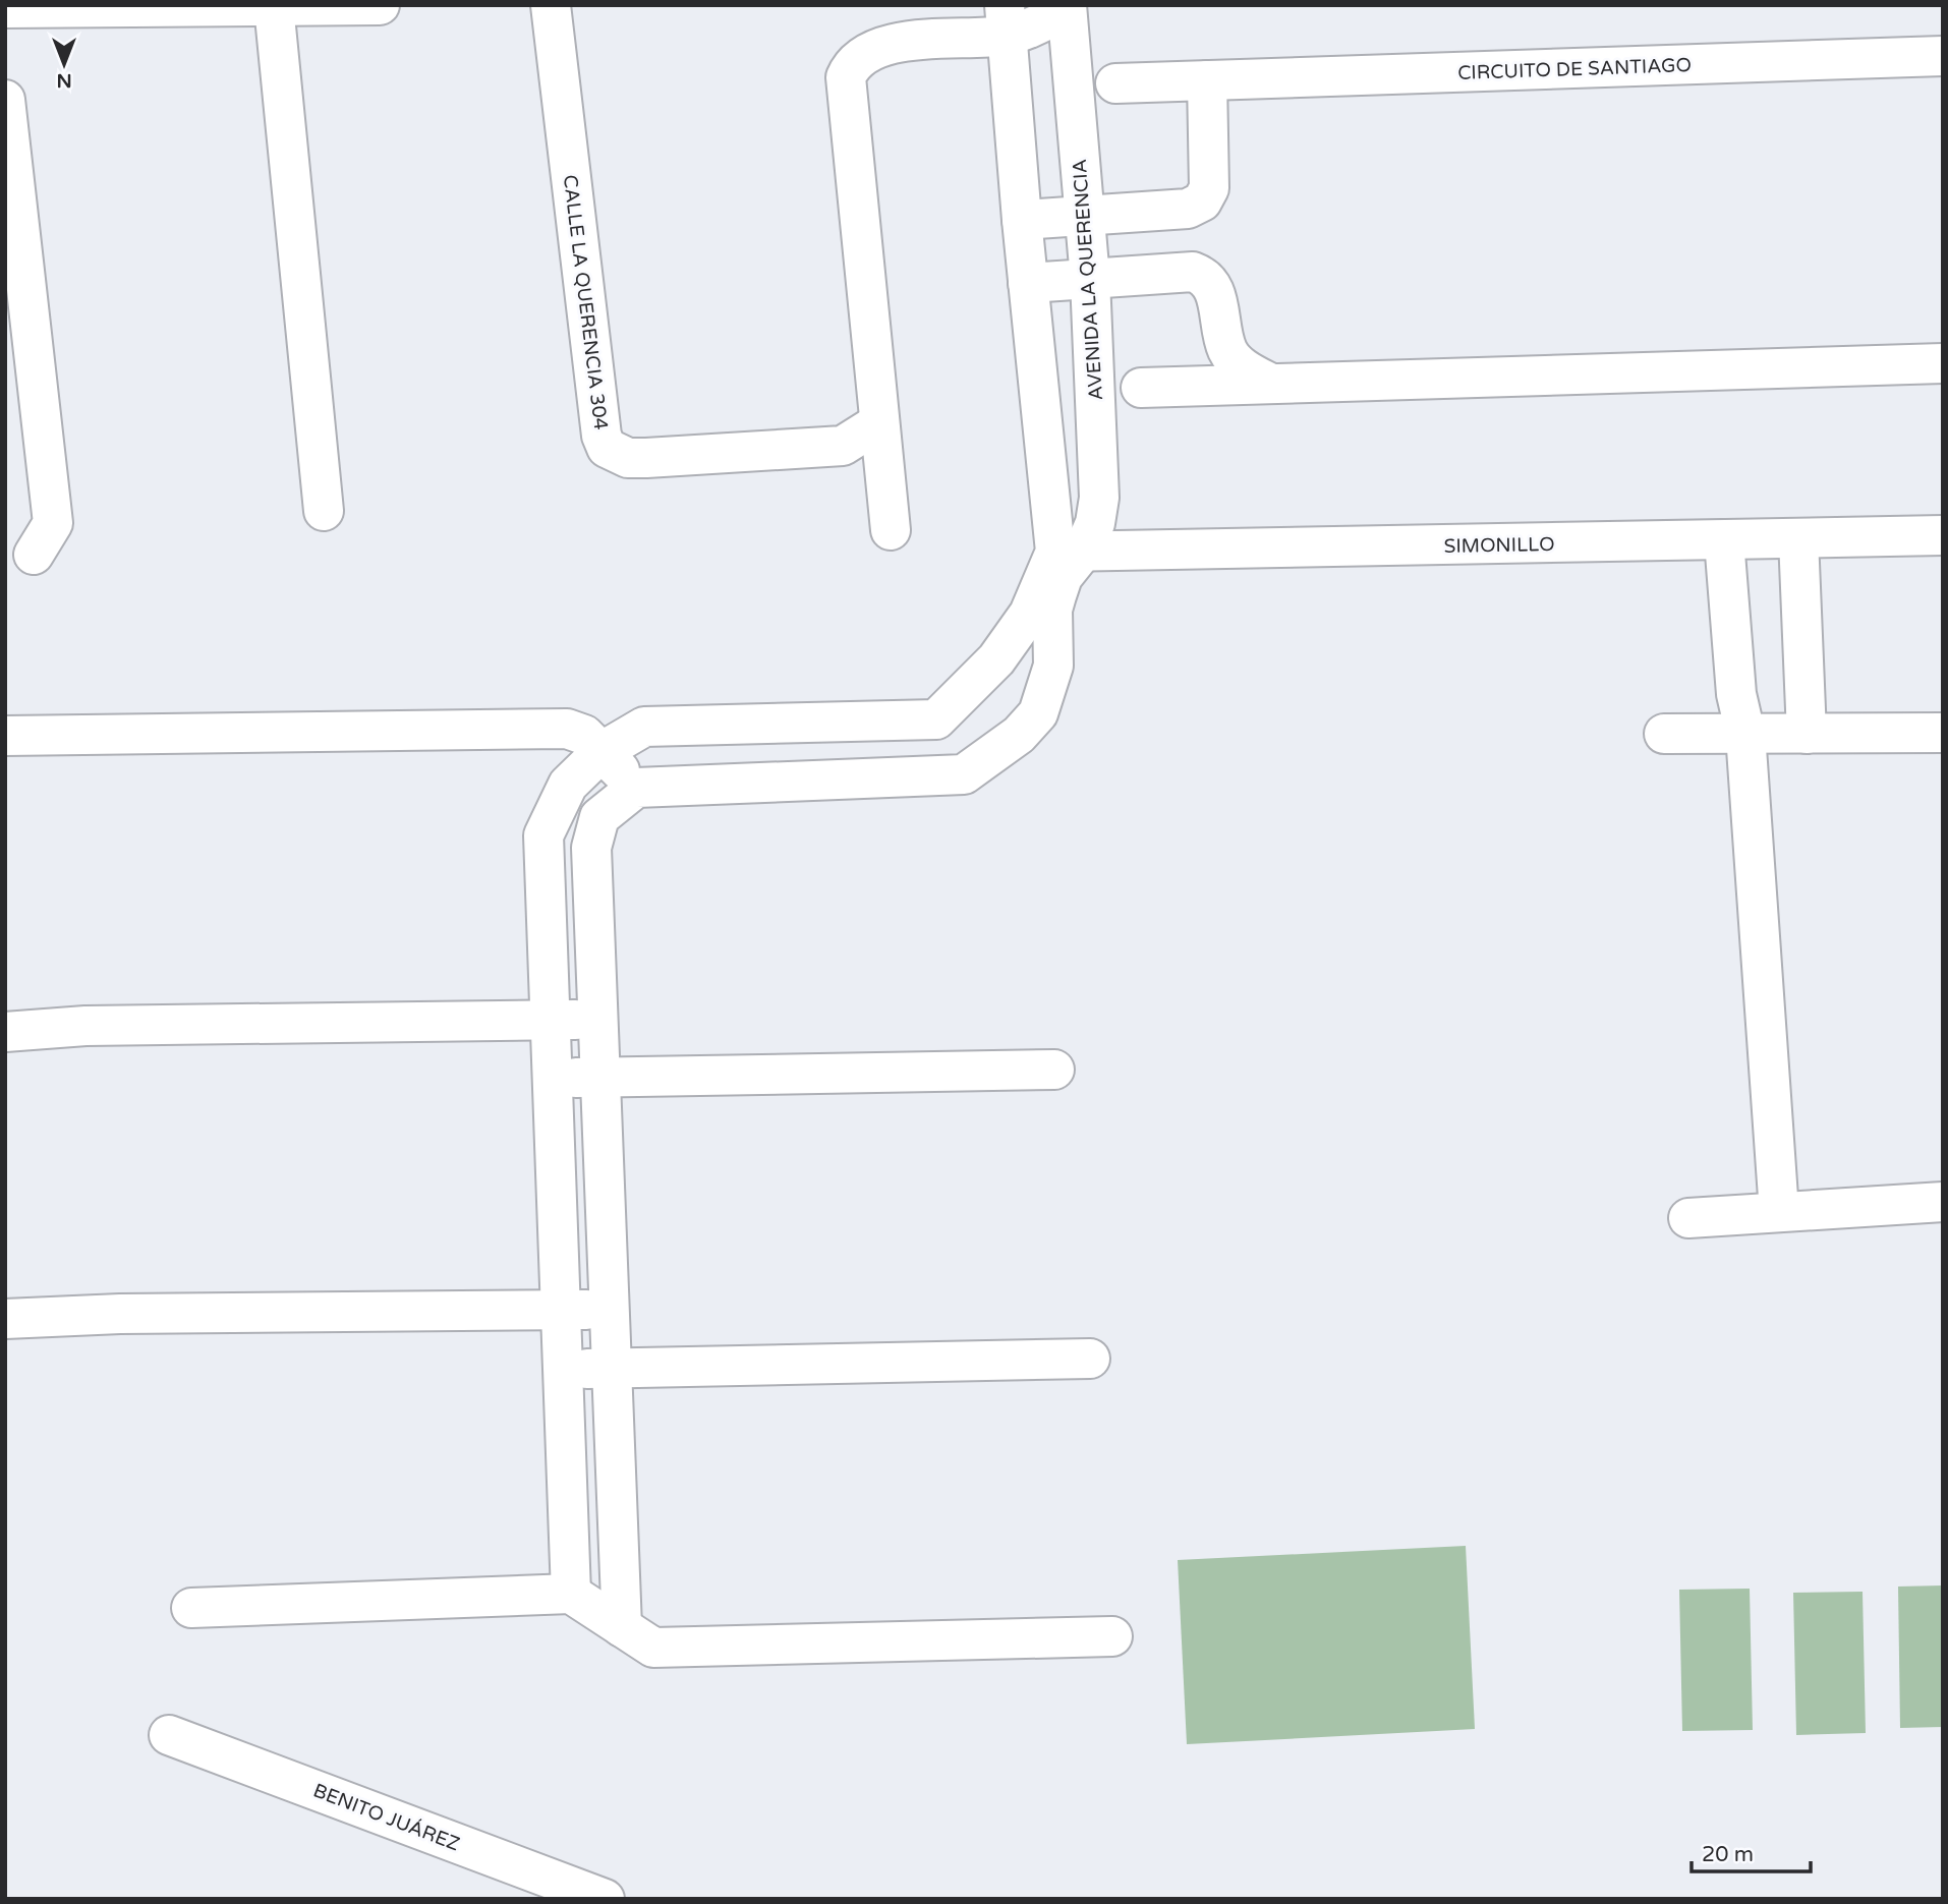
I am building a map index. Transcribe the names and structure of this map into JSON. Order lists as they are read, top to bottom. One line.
{"streets":{"street":["CIRCUITO DE SANTIAGO","AVENIDA LA QUERENCIA","CALLE LA QUERENCIA 304","SIMONILLO","BENITO JUÁREZ"]},"crossings":[["AVENIDA LA QUERENCIA","SIMONILLO"]],"scale_bar":"20 m","north":"bottom"}
